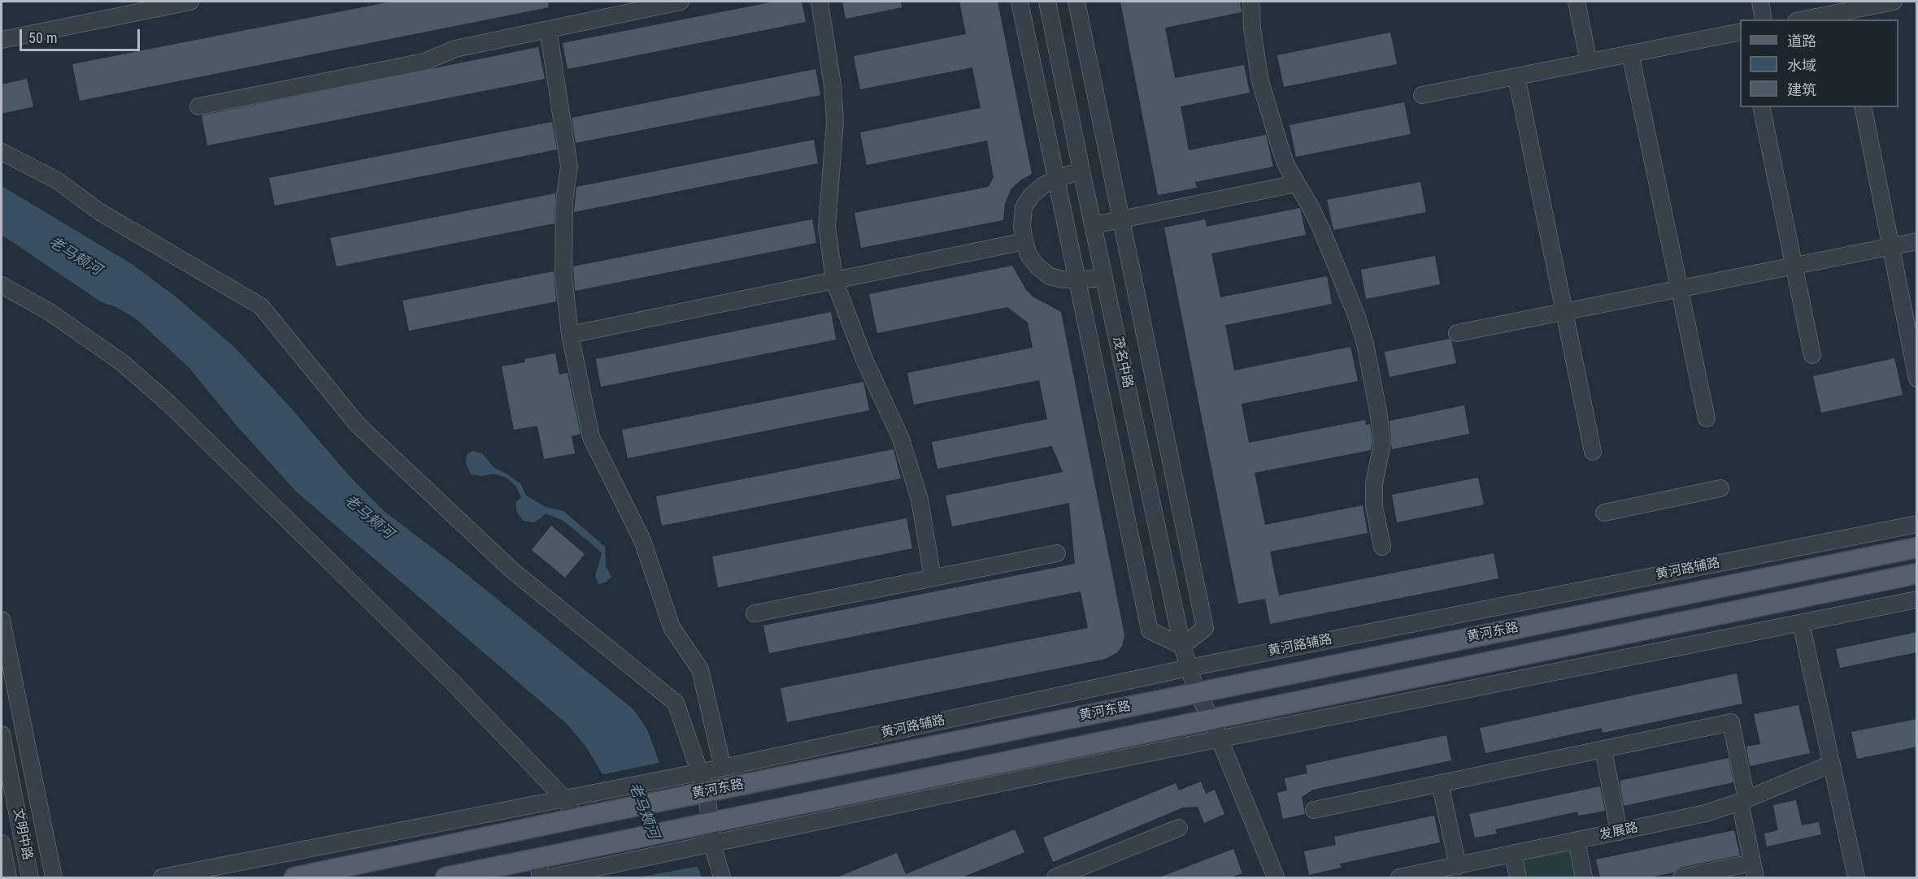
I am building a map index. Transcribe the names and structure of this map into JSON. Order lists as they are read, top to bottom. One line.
{"streets":{"main road":["黄河东路"],"street":["茂名中路","黄河路辅路","发展路","文明中路"]},"crossings":[["茂名中路","黄河路辅路"],["茂名中路","黄河东路"]],"water":["老马颊河"],"legend":["道路","水域","建筑"],"scale_bar":"50 m"}
